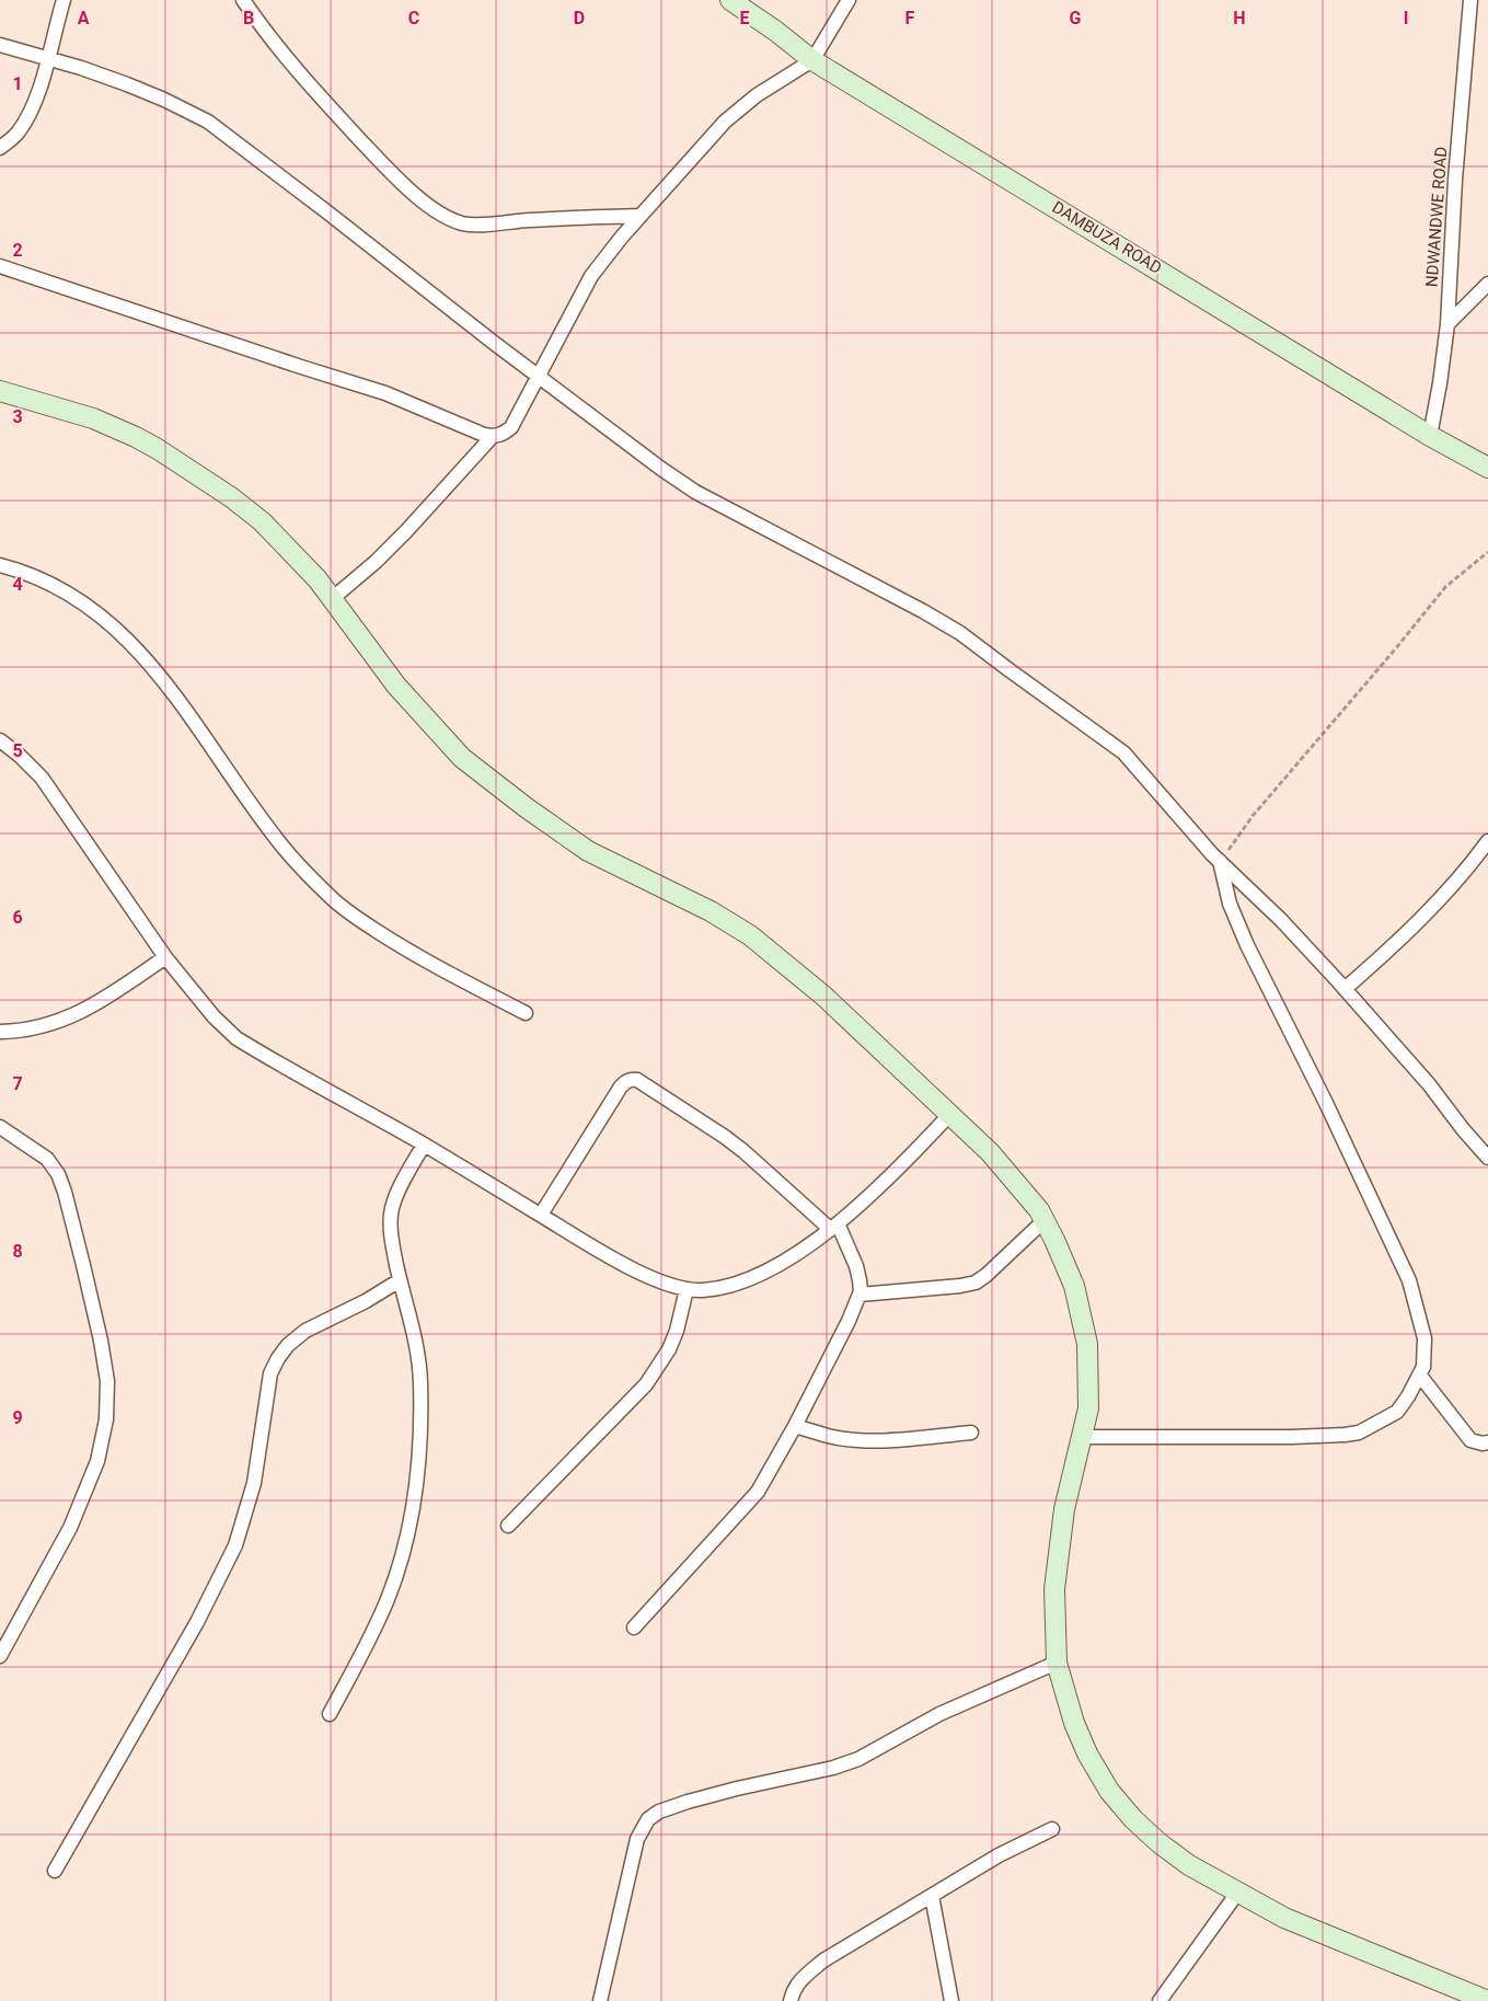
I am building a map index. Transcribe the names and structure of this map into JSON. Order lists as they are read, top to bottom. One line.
{"streets":{"street":["NDWANDWE ROAD","DAMBUZA ROAD"]},"crossings":[["NDWANDWE ROAD","DAMBUZA ROAD"]],"grid":{"columns":["A","B","C","D","E","F","G","H","I"],"rows":["1","2","3","4","5","6","7","8","9"]}}
